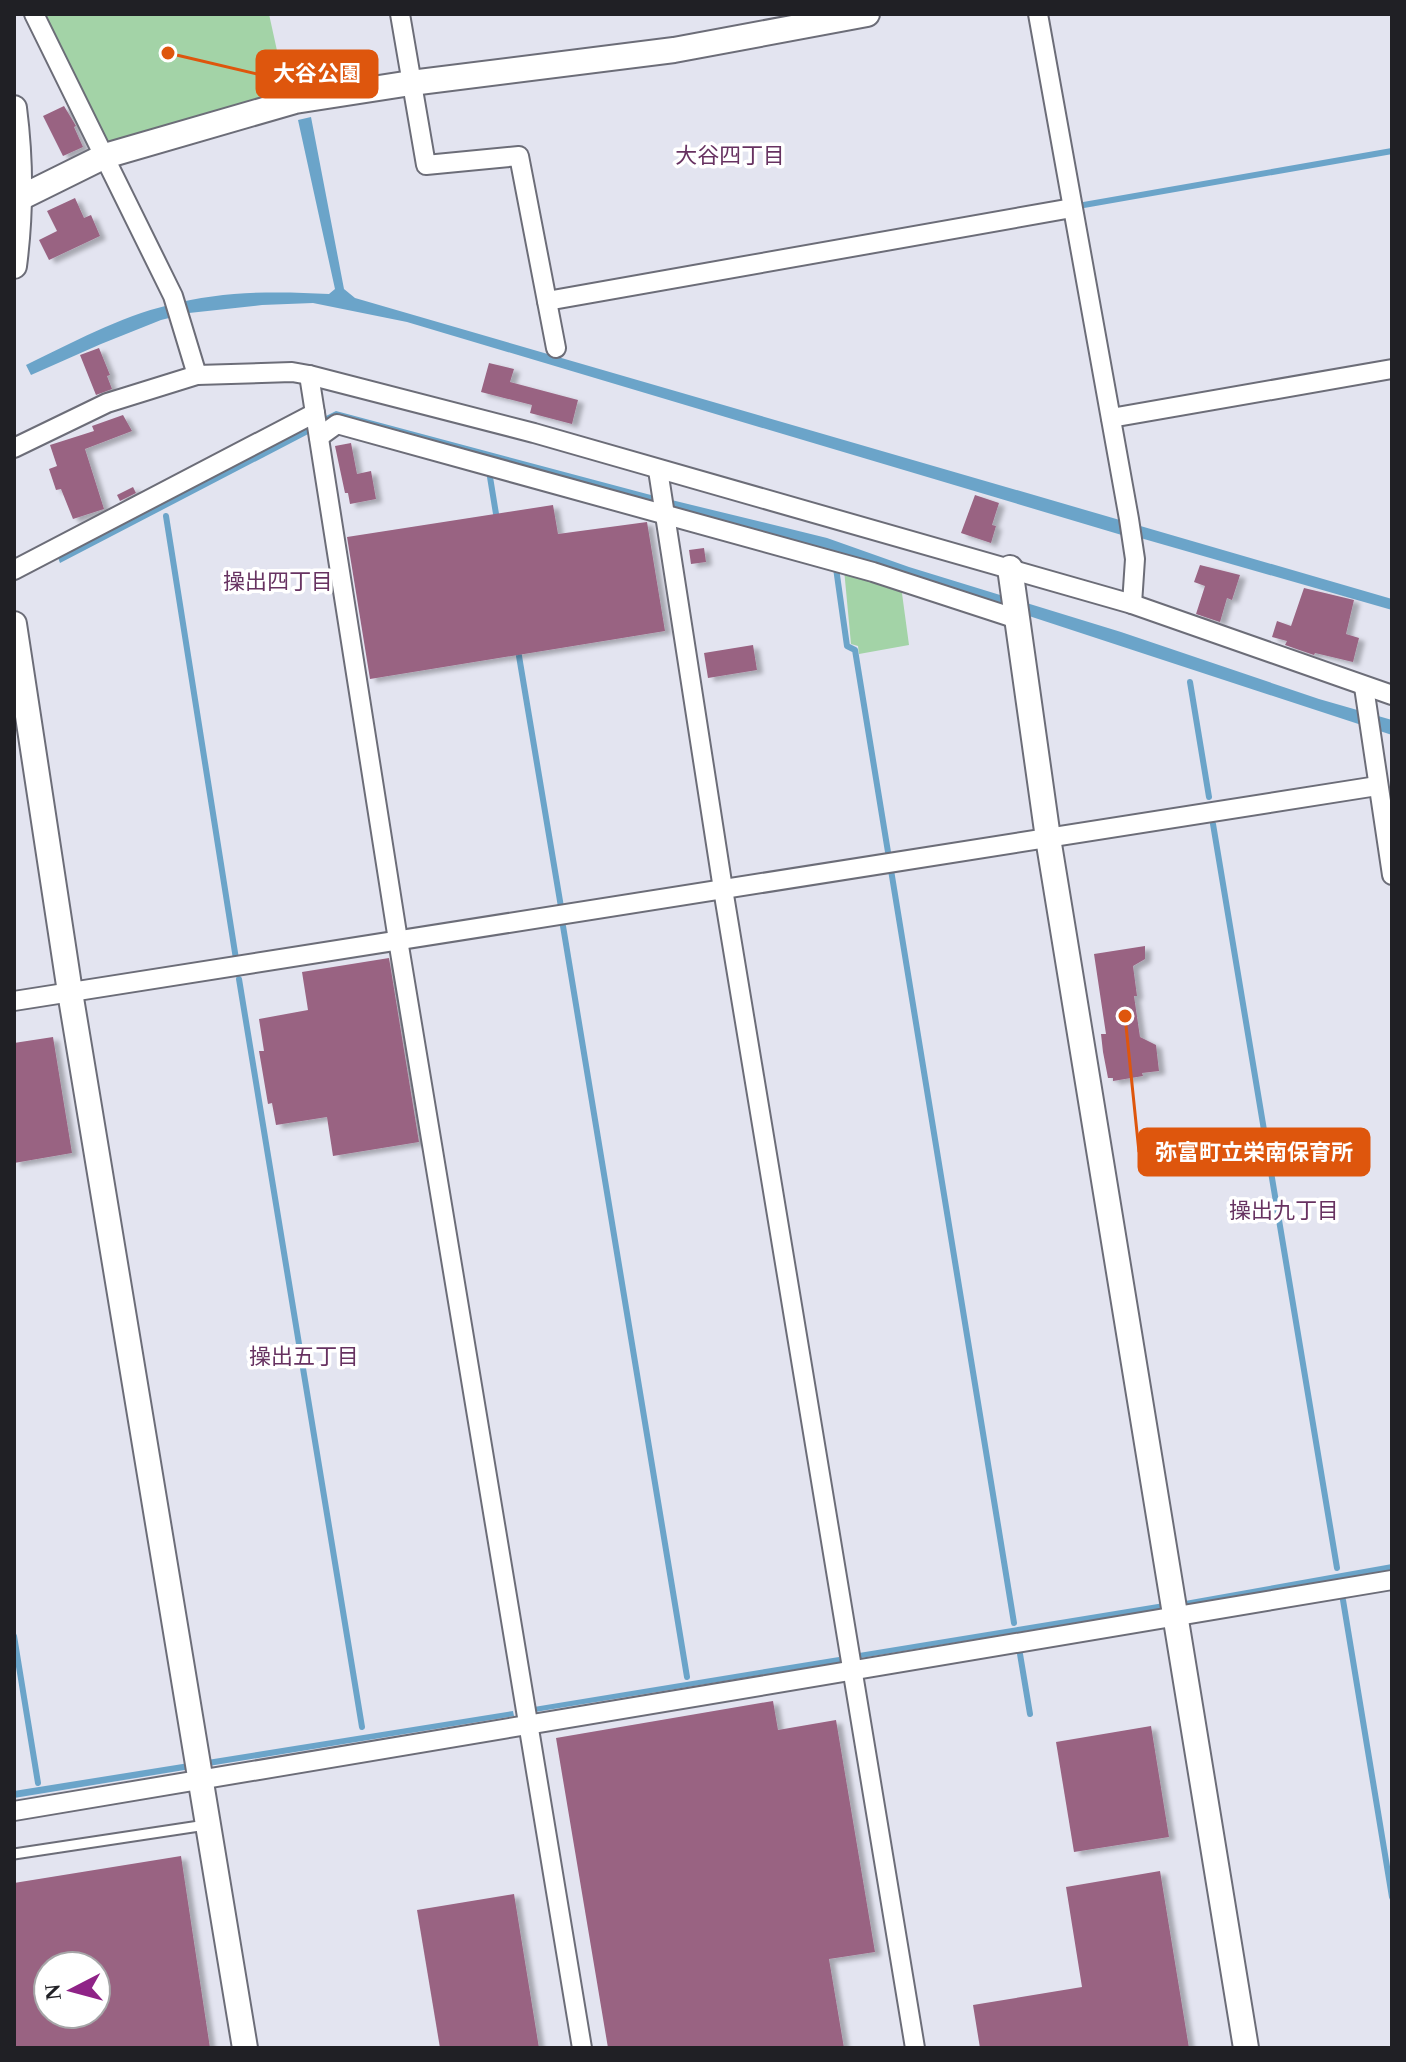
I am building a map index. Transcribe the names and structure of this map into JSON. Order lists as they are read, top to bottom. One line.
{"districts":["大谷四丁目","操出四丁目","操出九丁目","操出五丁目"],"places":["大谷公園","弥富町立栄南保育所"],"north":"left"}
